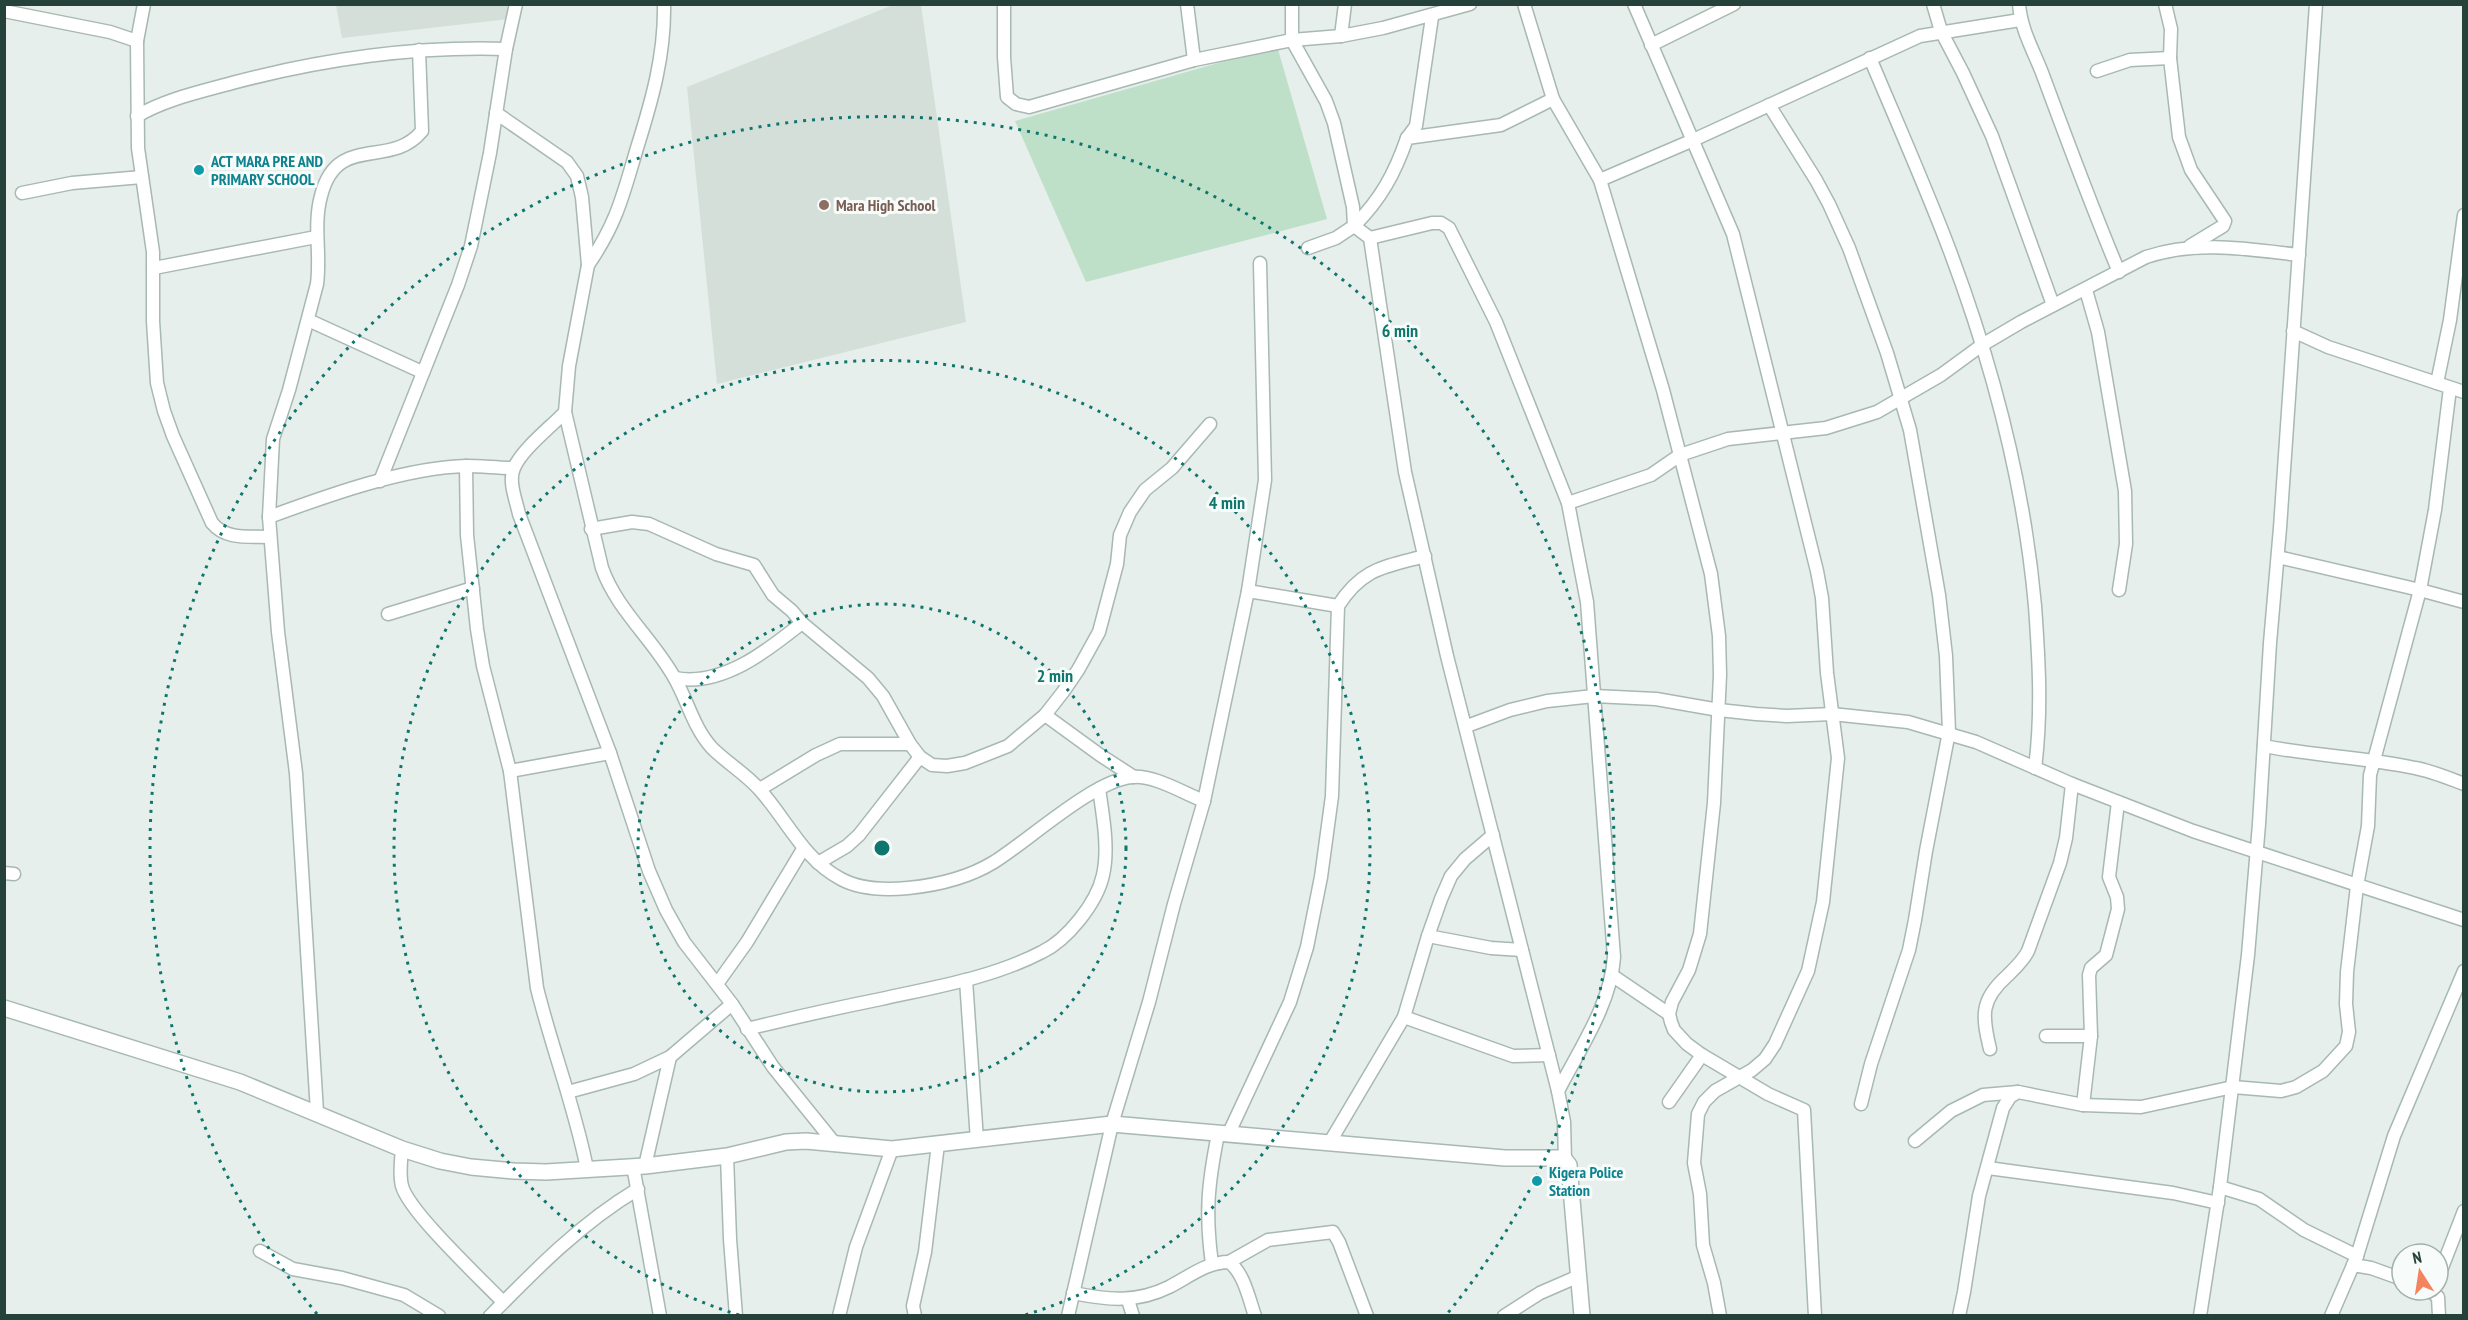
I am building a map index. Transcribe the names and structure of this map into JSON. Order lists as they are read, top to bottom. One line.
{"places":["ACT MARA PRE AND PRIMARY SCHOOL","Mara High School","Kigera Police Station"],"north":"top","rings":["6 min","4 min","2 min"]}
